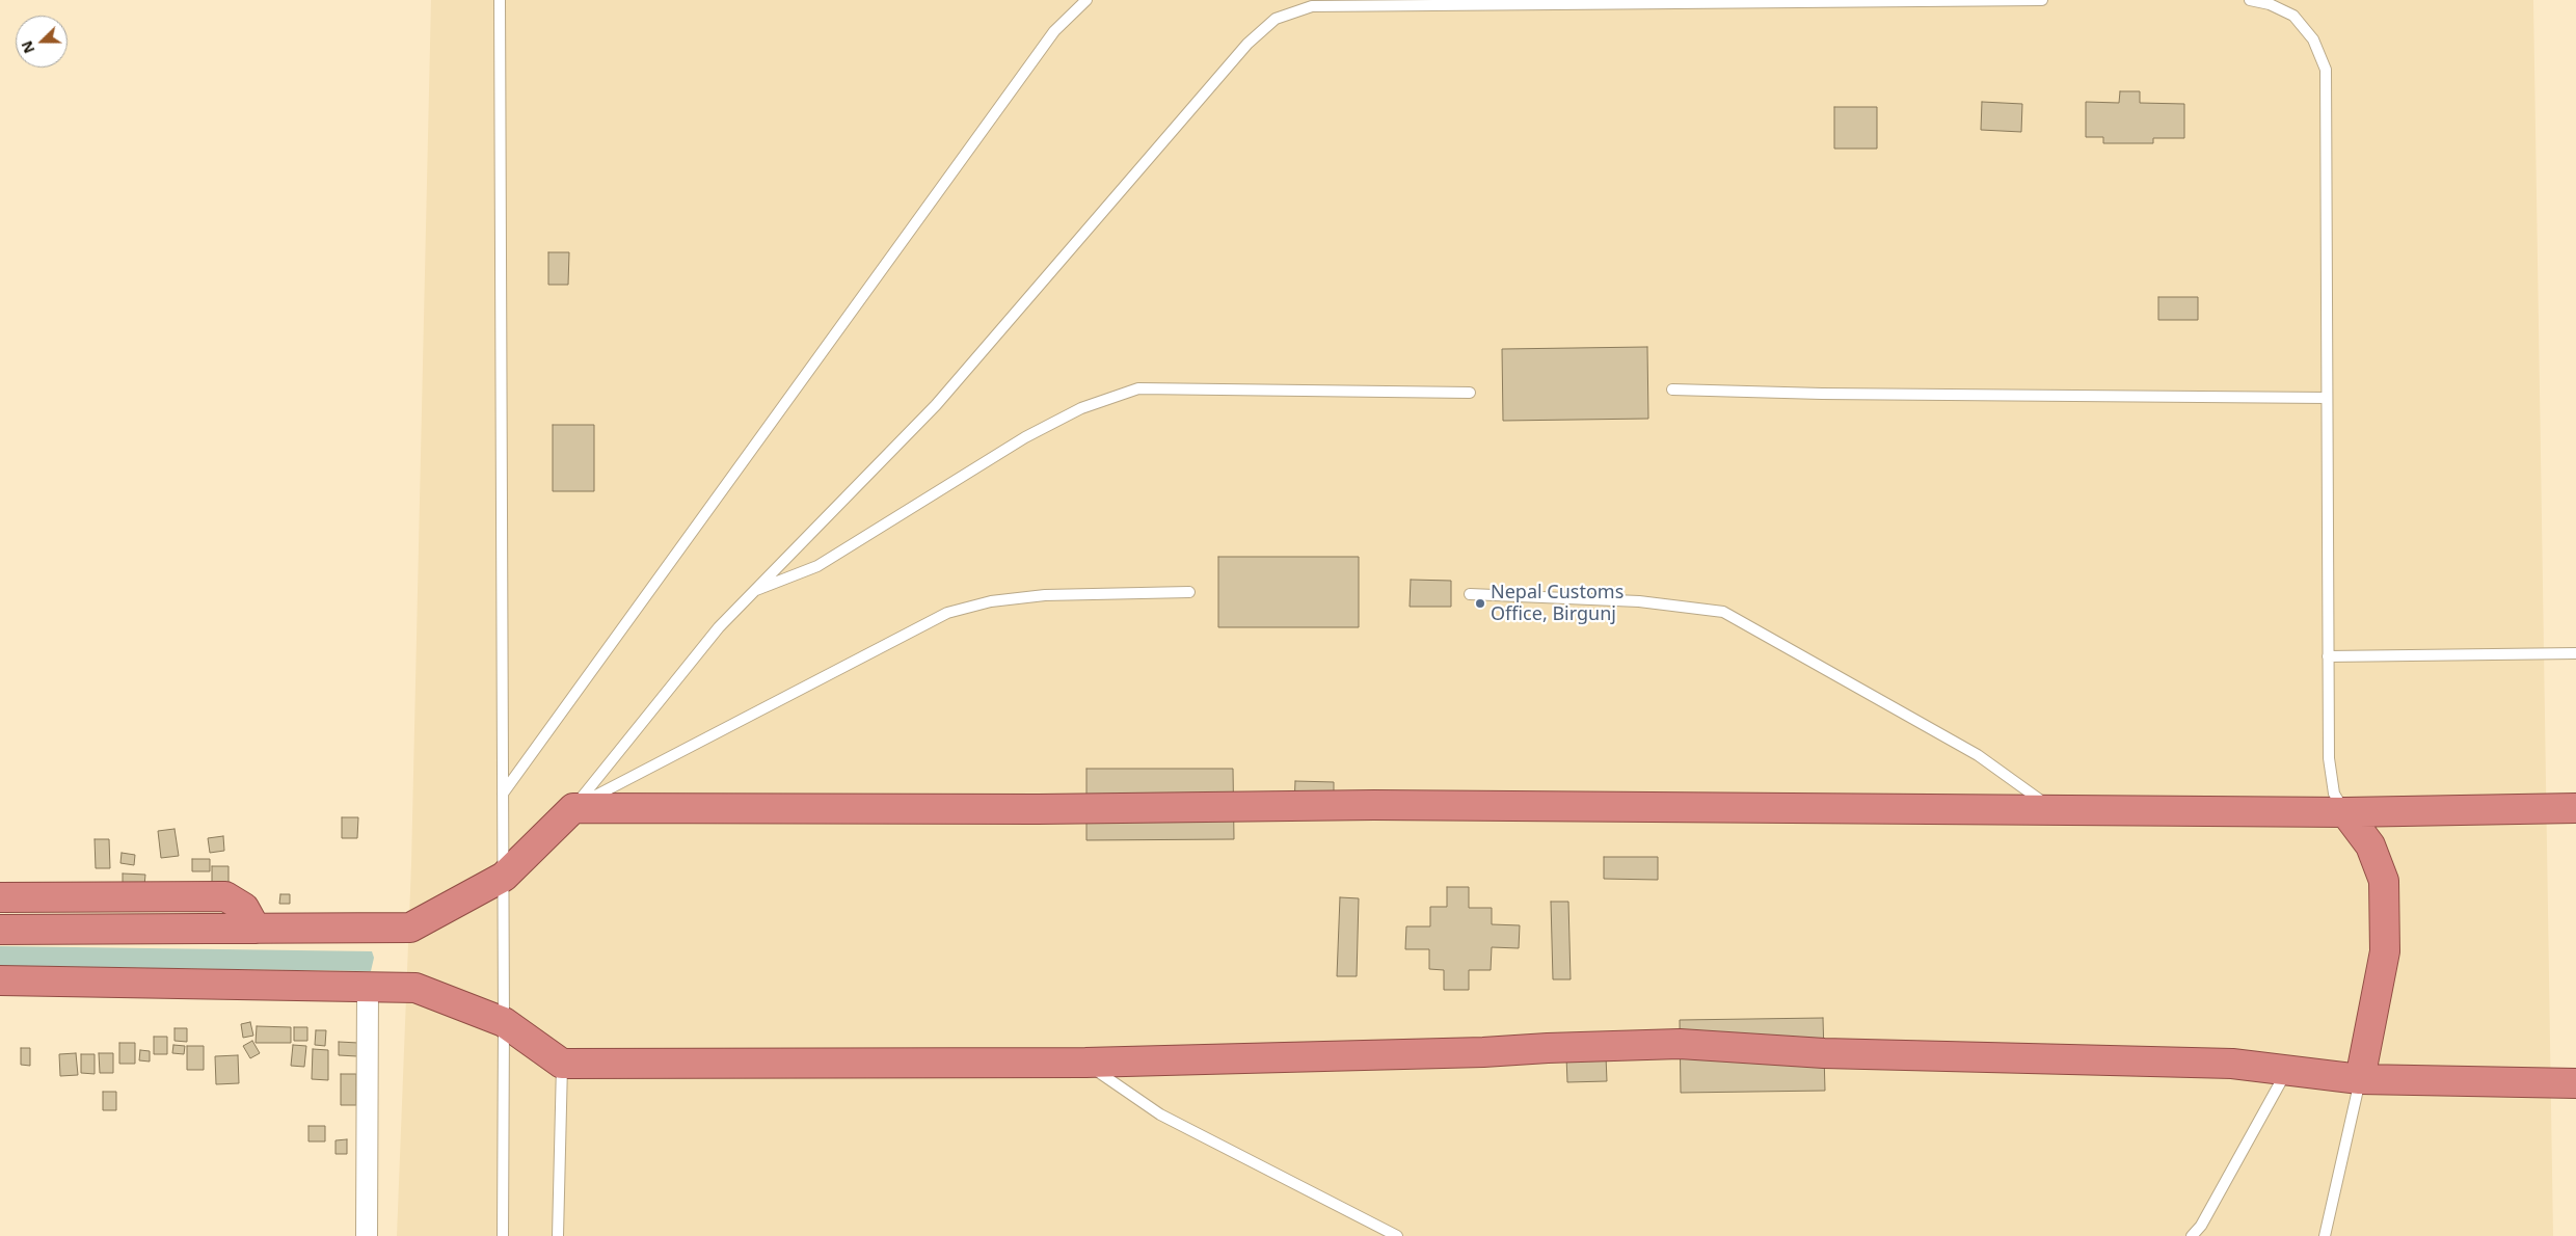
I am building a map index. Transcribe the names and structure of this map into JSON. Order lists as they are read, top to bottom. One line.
{"places":["Nepal Customs Office, Birgunj"],"north":"left"}
